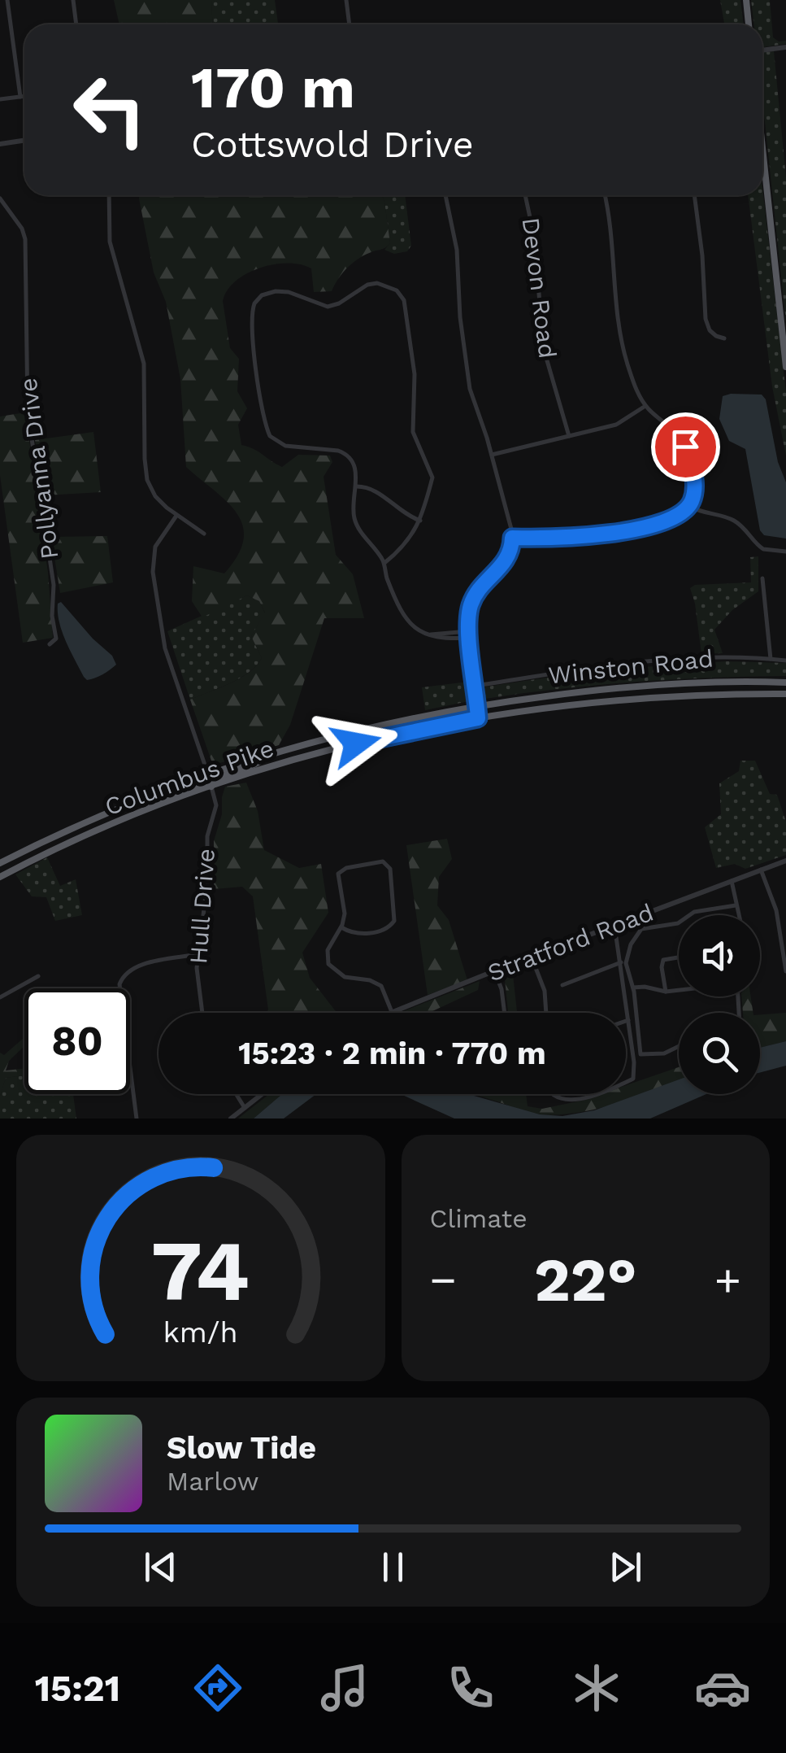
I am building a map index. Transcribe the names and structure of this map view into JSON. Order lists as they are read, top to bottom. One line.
{"streets":{"highway":["Columbus Pike"],"street":["Devon Road","Pollyanna Drive","Winston Road","Hull Drive","Stratford Road"]},"crossings":[["Columbus Pike","Hull Drive"]],"page":{"turn":["170 m","Cottswold Drive"],"limit":"80","trip":"15:23 · 2 min · 770 m","tile":"Climate","heat":["−","22°","+"],"song":["Slow Tide","Marlow"],"tabs":"15:21","gauge":["74","km/h"]}}
